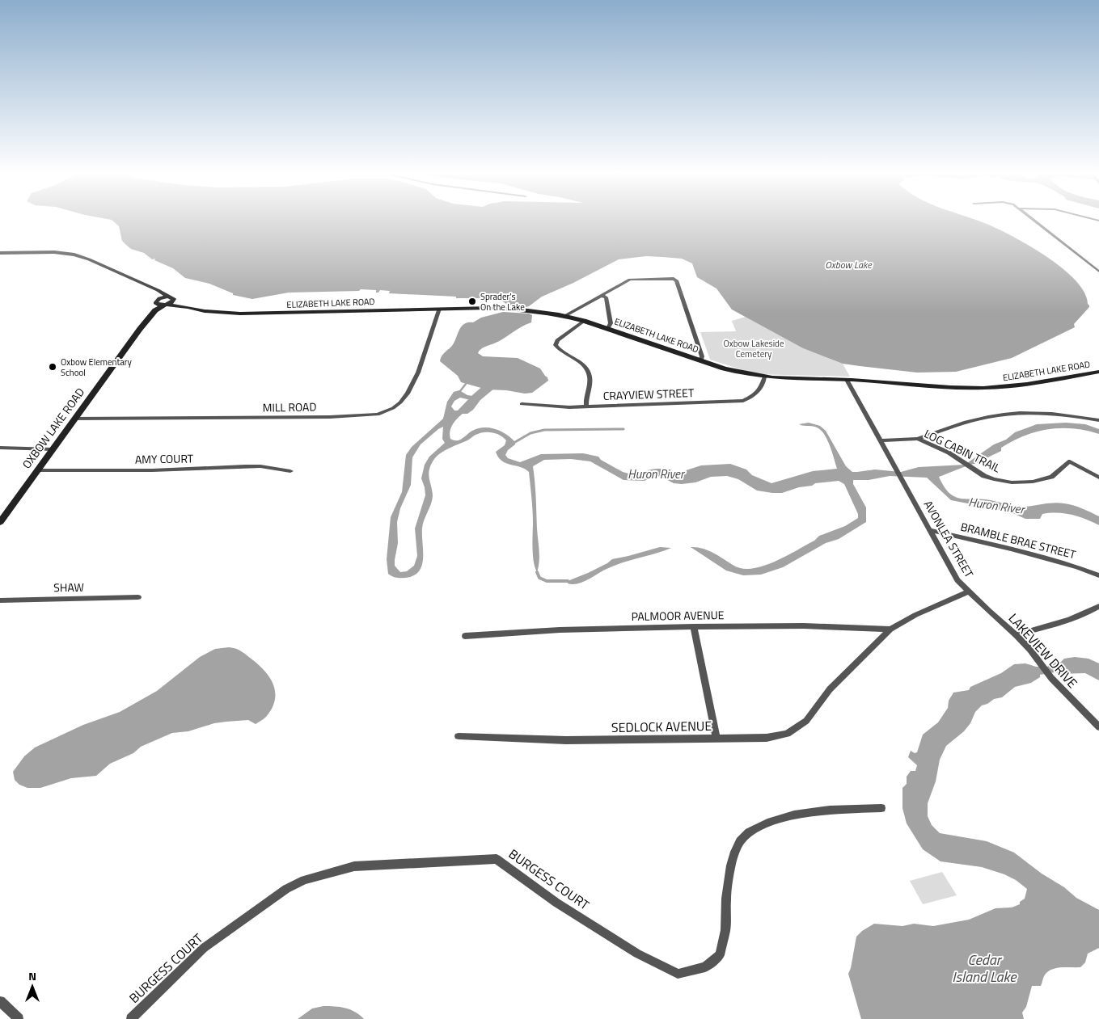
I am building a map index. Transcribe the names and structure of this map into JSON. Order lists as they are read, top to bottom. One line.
{"streets":{"street":["ELIZABETH LAKE ROAD","CRAYVIEW STREET","MILL ROAD","OXBOW LAKE ROAD","LOG CABIN TRAIL","AMY COURT","AVONLEA STREET","BRAMBLE BRAE STREET","SHAW","PALMOOR AVENUE","LAKEVIEW DRIVE","SEDLOCK AVENUE","BURGESS COURT"]},"crossings":[["ELIZABETH LAKE ROAD","CRAYVIEW STREET"],["ELIZABETH LAKE ROAD","MILL ROAD"],["ELIZABETH LAKE ROAD","OXBOW LAKE ROAD"],["ELIZABETH LAKE ROAD","AVONLEA STREET"],["MILL ROAD","OXBOW LAKE ROAD"],["OXBOW LAKE ROAD","AMY COURT"],["LOG CABIN TRAIL","AVONLEA STREET"],["AVONLEA STREET","BRAMBLE BRAE STREET"],["AVONLEA STREET","PALMOOR AVENUE"],["AVONLEA STREET","LAKEVIEW DRIVE"],["AVONLEA STREET","SEDLOCK AVENUE"]],"water":["Oxbow Lake","Huron River","Cedar Island Lake"],"parks":["Oxbow Lakeside Cemetery"],"places":["Sprader's On the Lake","Oxbow Elementary School"],"north":"top"}
